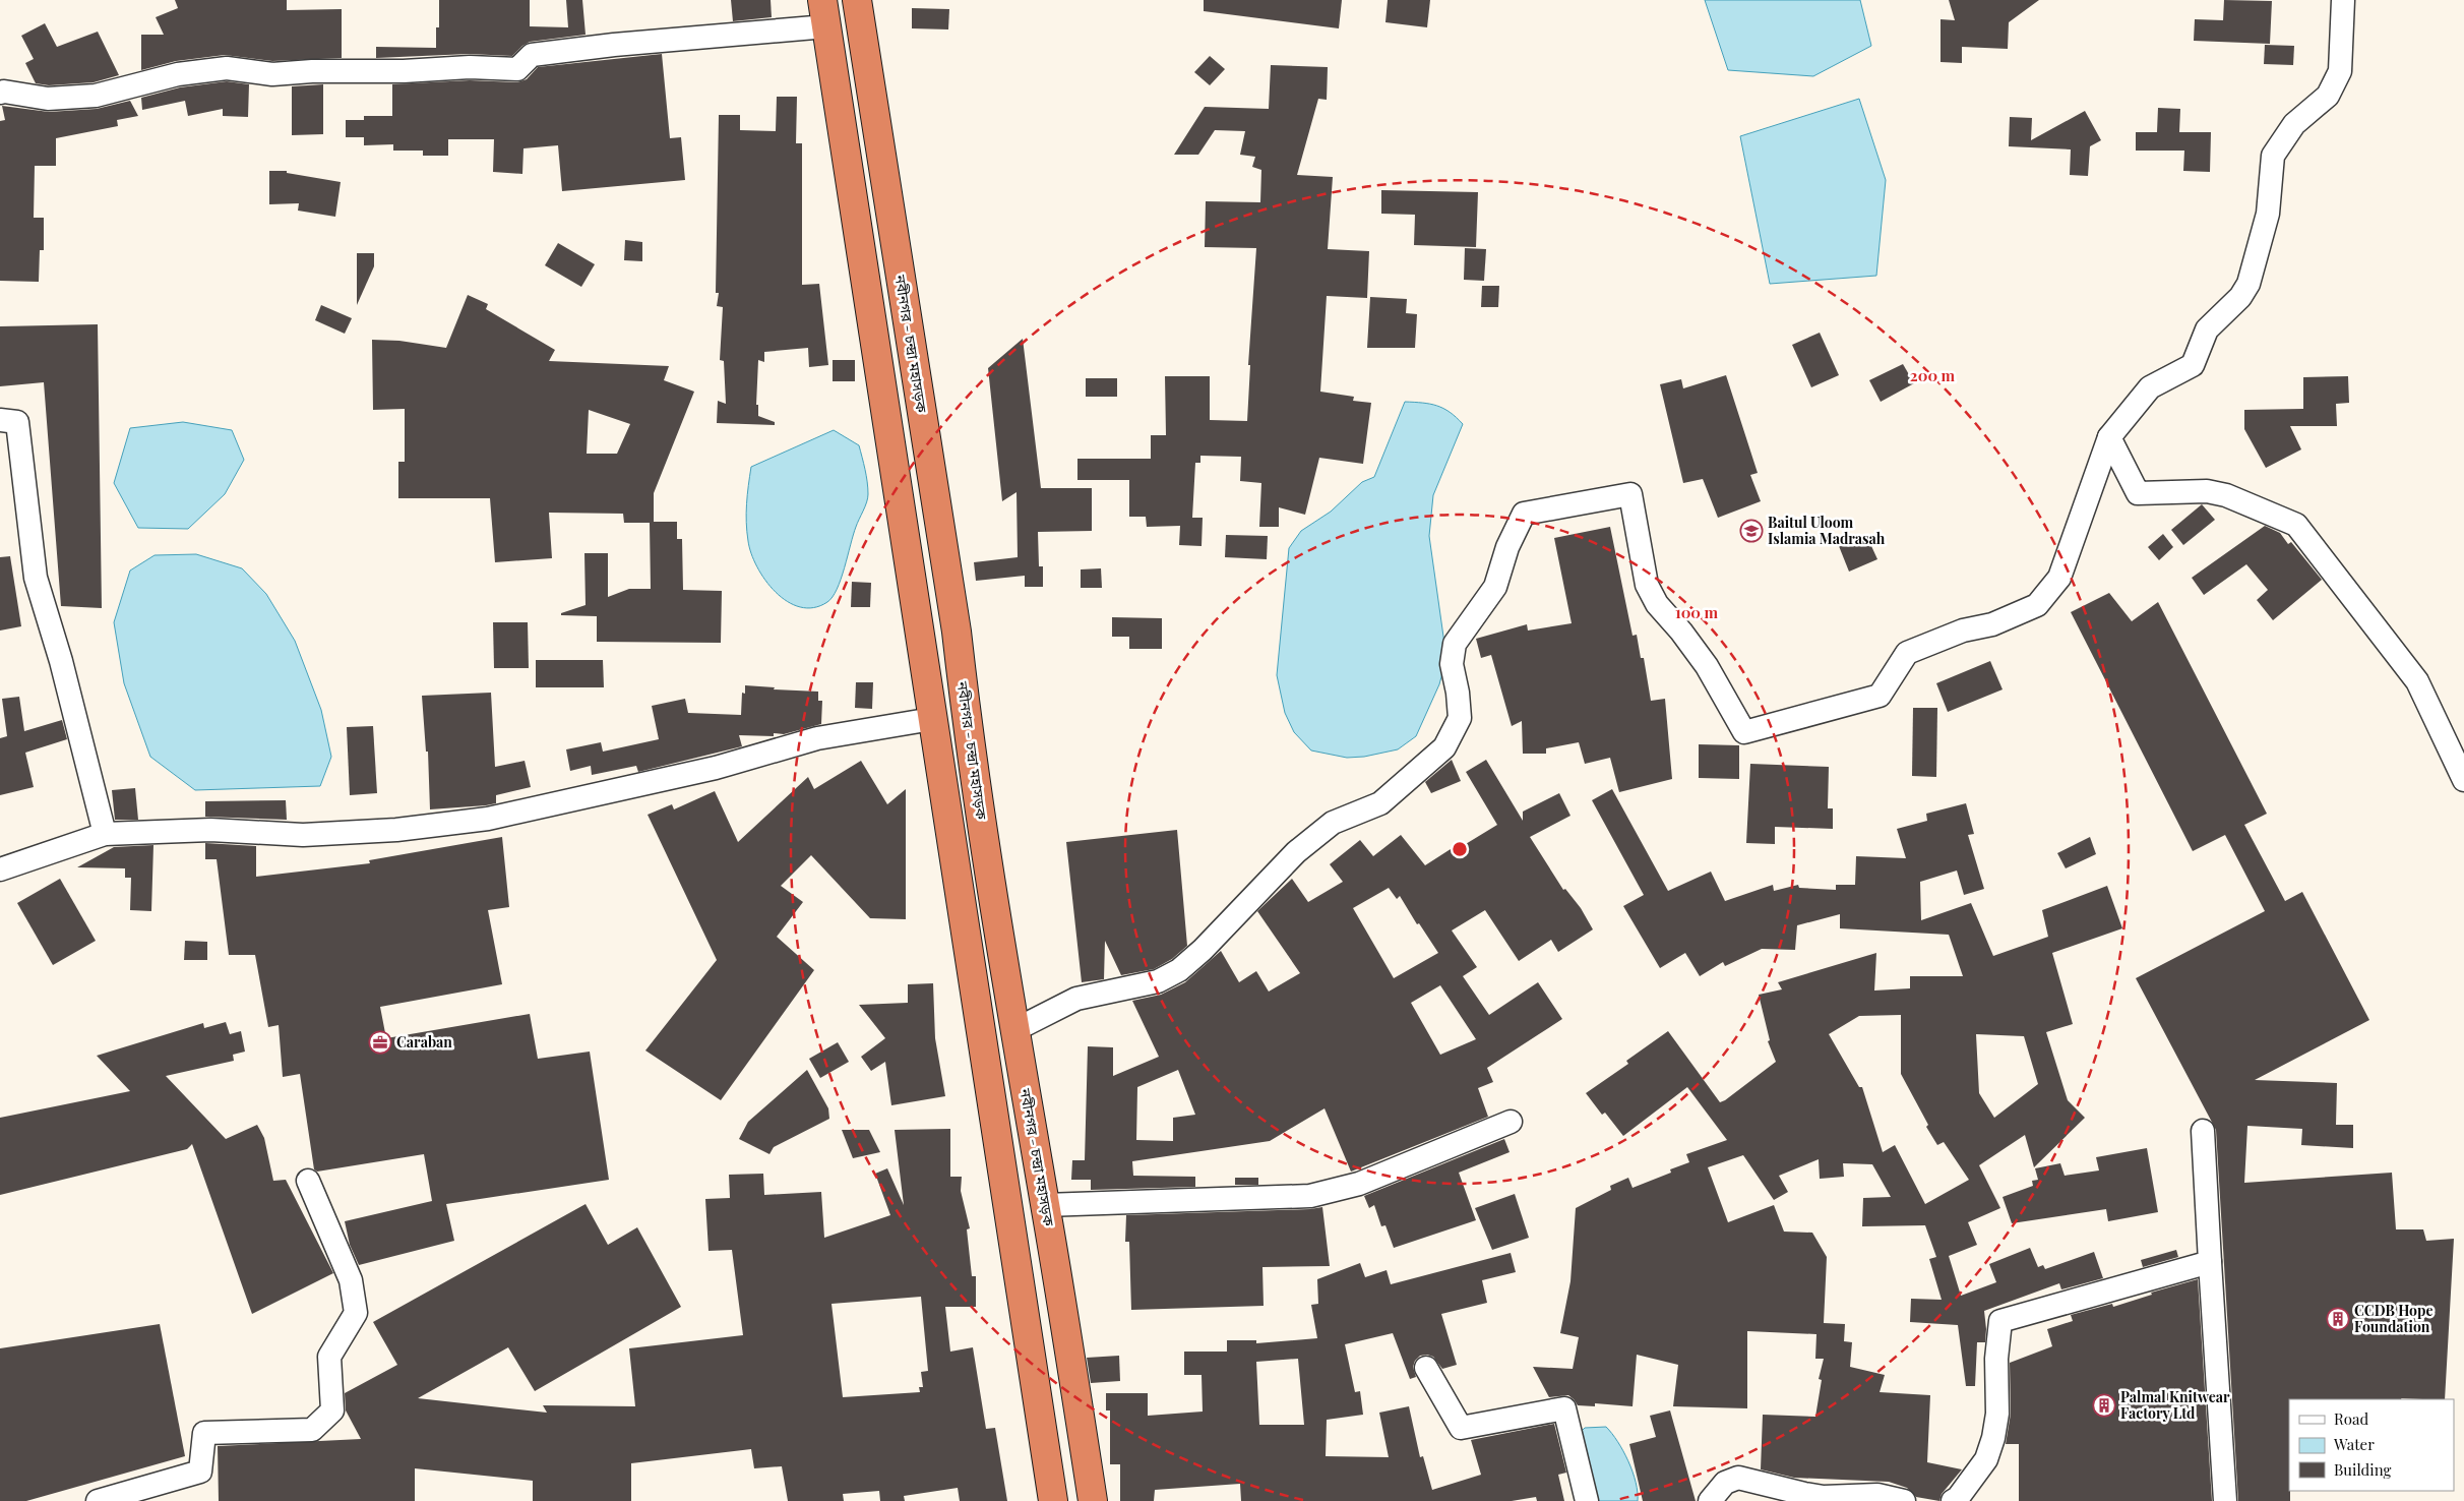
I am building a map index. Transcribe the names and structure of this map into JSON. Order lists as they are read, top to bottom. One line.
{"streets":{"highway":["নবীনগর - চন্দ্রা মহাসড়ক"]},"places":{"school or university":["Baitul Uloom Islamia Madrasah"],"office":["Caraban"],"building":["CCDB Hope Foundation","Palmal Knitwear Factory Ltd"]},"legend":["Road","Water","Building"],"rings":["200 m","100 m"]}
